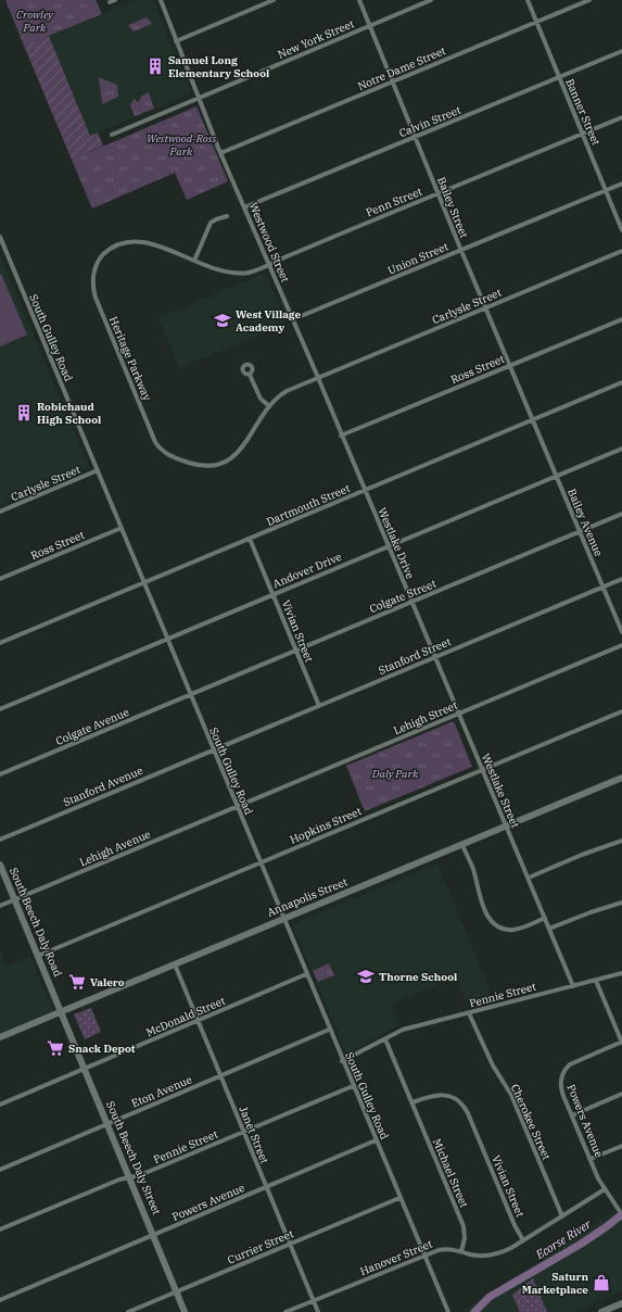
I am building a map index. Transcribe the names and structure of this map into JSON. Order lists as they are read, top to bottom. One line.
{"streets":{"street":["New York Street","Notre Dame Street","Banner Street","Calvin Street","Penn Street","Bailey Street","Westwood Street","Union Street","Carlysle Street","South Gulley Road","Heritage Parkway","Ross Street","Dartmouth Street","Bailey Avenue","Westlake Drive","Andover Drive","Colgate Street","Vivian Street","Stanford Street","Lehigh Street","Colgate Avenue","Stanford Avenue","Westlake Street","Hopkins Street","Lehigh Avenue","Annapolis Street","South Beech Daly Road","Pennie Street","McDonald Street","Eton Avenue","Powers Avenue","Cherokee Street","Janet Street","South Beech Daly Street","Michael Street","Currier Street","Hanover Street"]},"crossings":[["New York Street","Bailey Street"],["New York Street","Westwood Street"],["Notre Dame Street","Banner Street"],["Notre Dame Street","Bailey Street"],["Notre Dame Street","Westwood Street"],["Banner Street","Calvin Street"],["Banner Street","Penn Street"],["Banner Street","Union Street"],["Calvin Street","Bailey Street"],["Calvin Street","Westwood Street"],["Penn Street","Bailey Street"],["Penn Street","Westwood Street"],["Penn Street","Heritage Parkway"],["Bailey Street","Union Street"],["Bailey Street","Carlysle Street"],["Bailey Street","Ross Street"],["Bailey Street","Dartmouth Street"],["Bailey Street","Bailey Avenue"],["Westwood Street","Union Street"],["Westwood Street","Carlysle Street"],["Westwood Street","Heritage Parkway"],["Westwood Street","Ross Street"],["Westwood Street","Dartmouth Street"],["Westwood Street","Westlake Drive"],["Carlysle Street","South Gulley Road"],["Carlysle Street","Heritage Parkway"],["South Gulley Road","Ross Street"],["South Gulley Road","Dartmouth Street"],["South Gulley Road","Andover Drive"],["South Gulley Road","Colgate Street"],["South Gulley Road","Stanford Street"],["South Gulley Road","Lehigh Street"],["South Gulley Road","Colgate Avenue"],["South Gulley Road","Stanford Avenue"],["South Gulley Road","Hopkins Street"],["South Gulley Road","Lehigh Avenue"],["South Gulley Road","Annapolis Street"],["South Gulley Road","Pennie Street"],["South Gulley Road","McDonald Street"],["South Gulley Road","Eton Avenue"],["South Gulley Road","Powers Avenue"],["South Gulley Road","Currier Street"],["South Gulley Road","Hanover Street"],["Dartmouth Street","Bailey Avenue"],["Dartmouth Street","Westlake Drive"],["Dartmouth Street","Vivian Street"],["Bailey Avenue","Andover Drive"],["Bailey Avenue","Colgate Street"],["Bailey Avenue","Stanford Street"],["Westlake Drive","Andover Drive"],["Westlake Drive","Colgate Street"],["Westlake Drive","Westlake Street"],["Andover Drive","Vivian Street"],["Colgate Street","Vivian Street"],["Colgate Street","Colgate Avenue"],["Colgate Street","Westlake Street"],["Vivian Street","Stanford Street"],["Vivian Street","Michael Street"],["Vivian Street","Hanover Street"],["Stanford Street","Stanford Avenue"],["Stanford Street","Westlake Street"],["Lehigh Street","Westlake Street"],["Lehigh Street","Lehigh Avenue"],["Westlake Street","Hopkins Street"],["Westlake Street","Annapolis Street"],["Westlake Street","Pennie Street"],["Hopkins Street","South Beech Daly Road"],["Lehigh Avenue","South Beech Daly Road"],["Annapolis Street","South Beech Daly Road"],["Annapolis Street","Janet Street"],["Annapolis Street","South Beech Daly Street"],["South Beech Daly Road","South Beech Daly Street"],["Pennie Street","Cherokee Street"],["Pennie Street","Janet Street"],["Pennie Street","South Beech Daly Street"],["Pennie Street","Michael Street"],["McDonald Street","Janet Street"],["McDonald Street","South Beech Daly Street"],["Eton Avenue","Janet Street"],["Eton Avenue","South Beech Daly Street"],["Powers Avenue","Janet Street"],["Powers Avenue","South Beech Daly Street"],["Powers Avenue","Hanover Street"],["Cherokee Street","Hanover Street"],["Janet Street","Currier Street"],["Janet Street","Hanover Street"],["South Beech Daly Street","Currier Street"],["Michael Street","Hanover Street"]],"water":["Ecorse River"],"parks":["Crowley Park","Westwood-Ross Park","Daly Park"],"places":{"building":["Samuel Long Elementary School","Robichaud High School"],"school or university":["West Village Academy","Thorne School"],"supermarket":["Valero","Snack Depot"],"shop":["Saturn Marketplace"]}}
